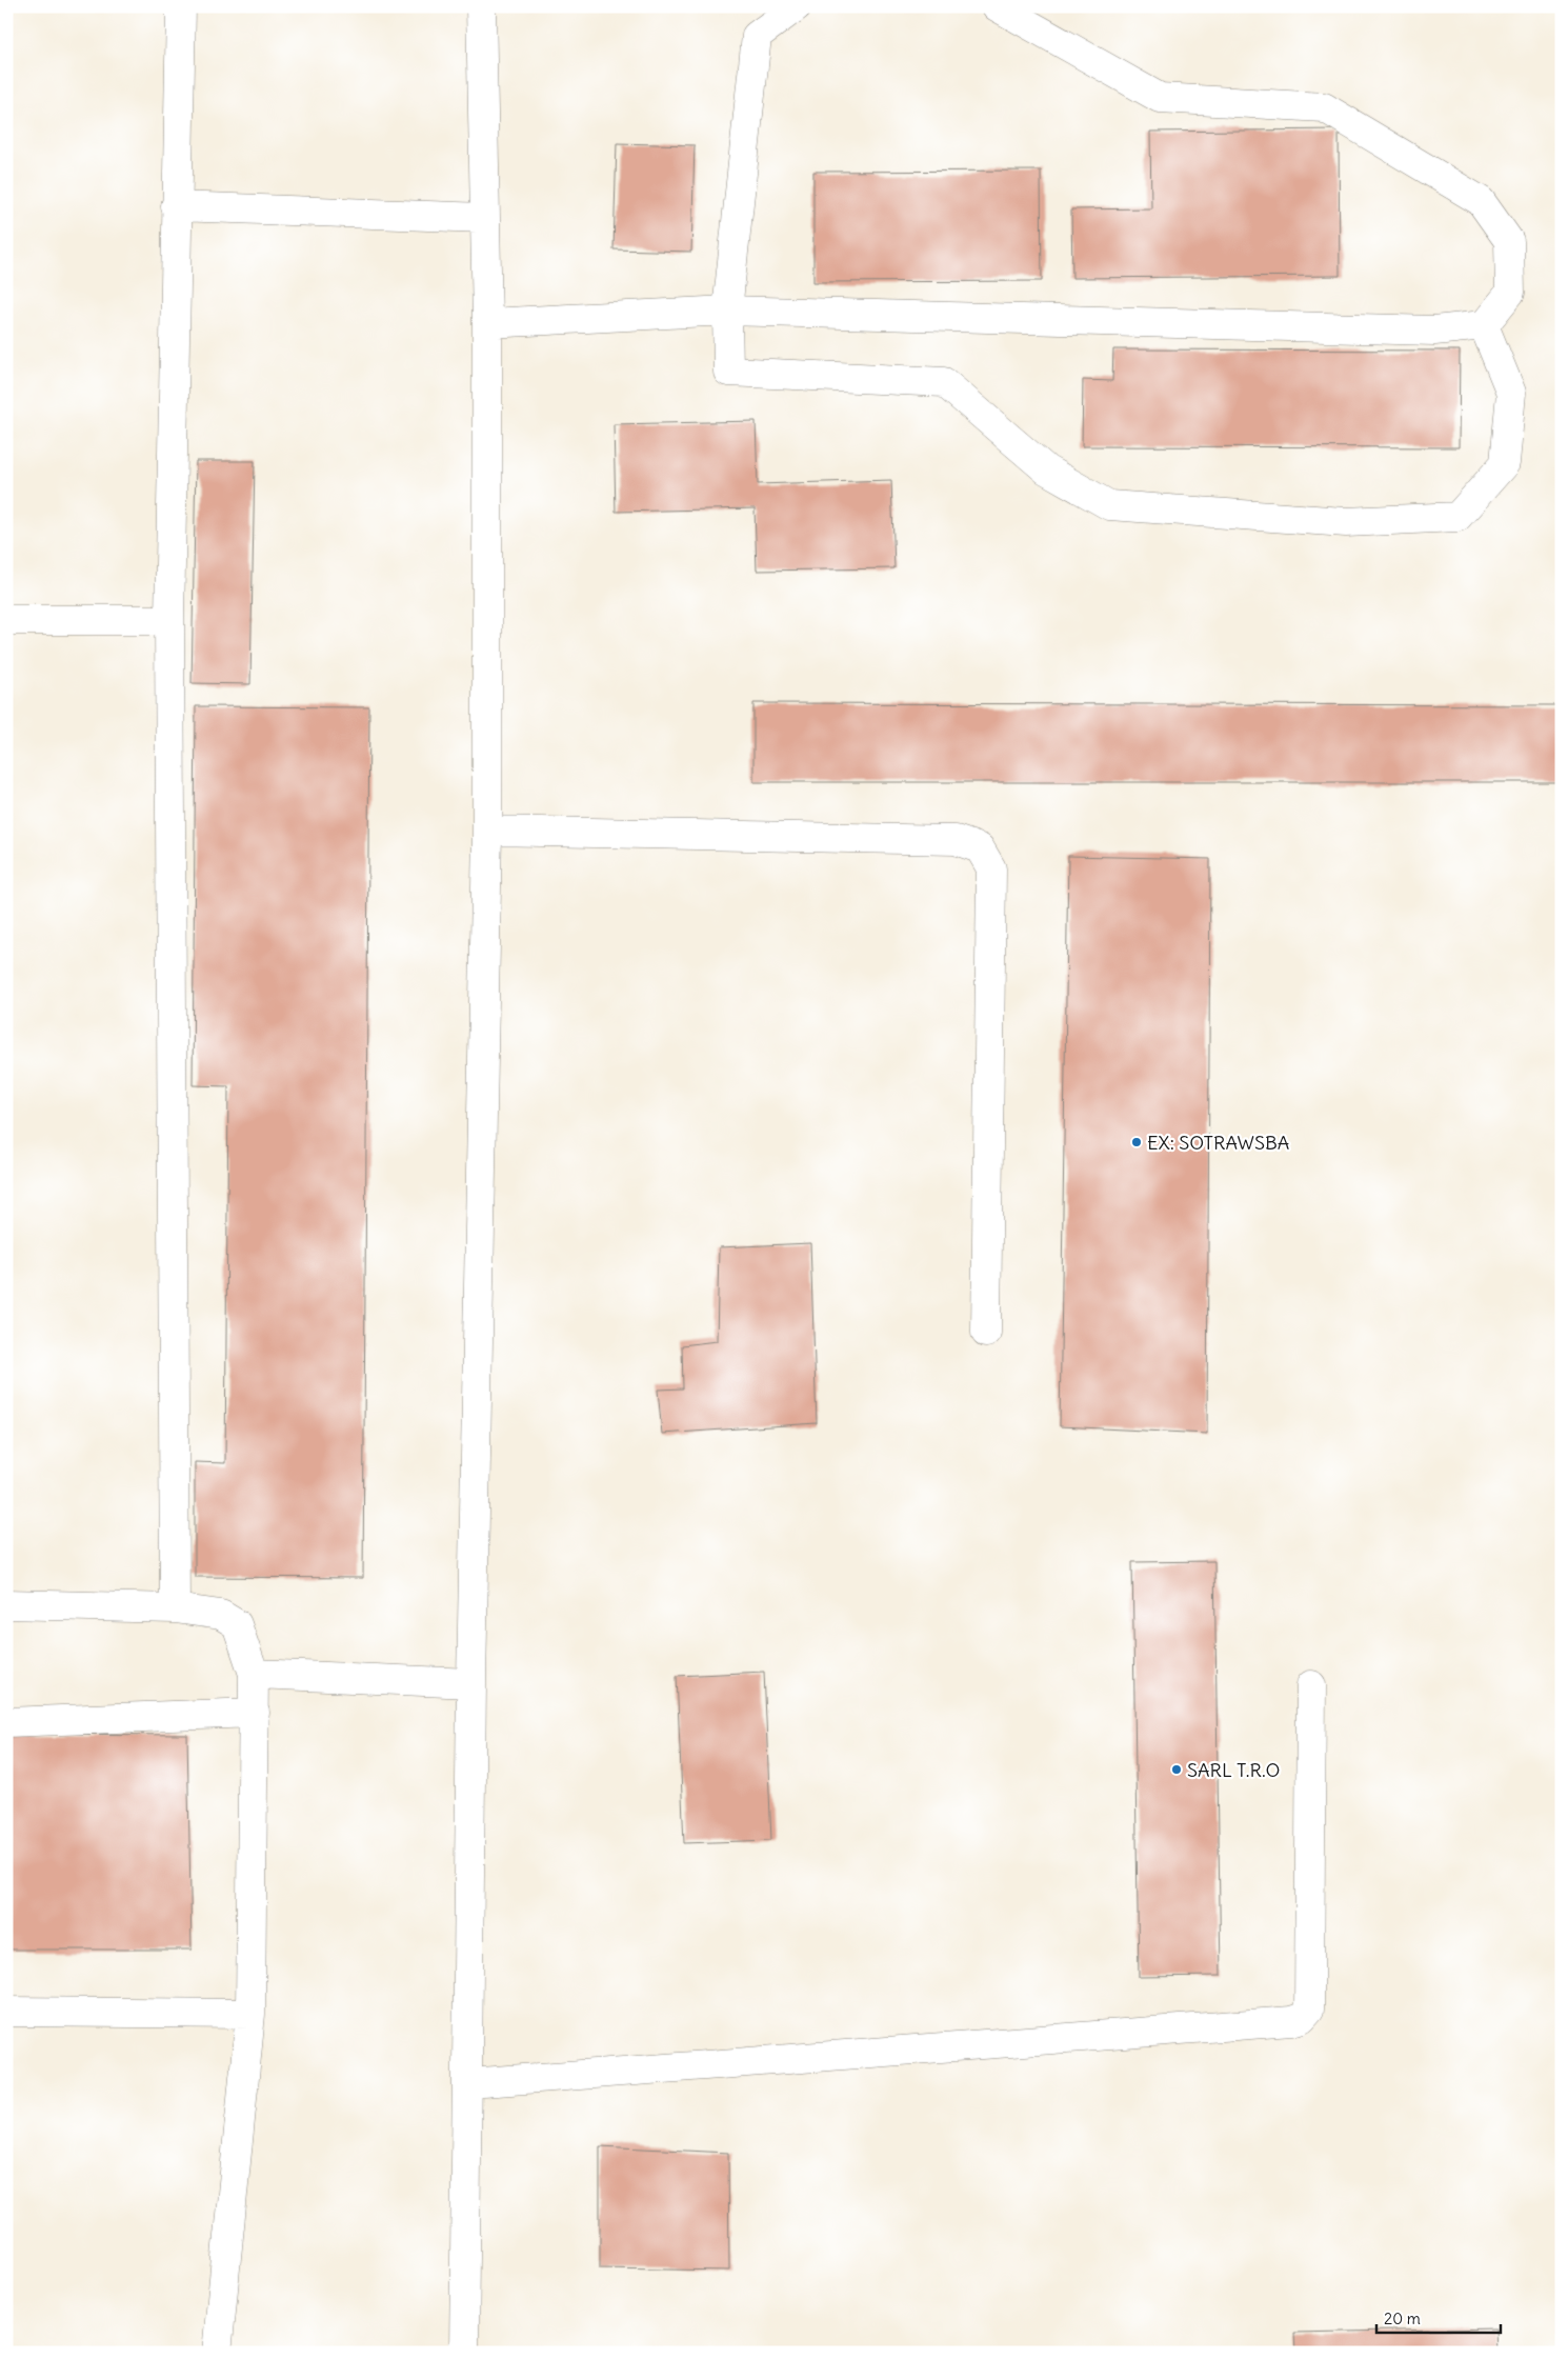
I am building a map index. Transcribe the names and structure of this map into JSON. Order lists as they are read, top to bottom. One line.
{"places":["EX: SOTRAWSBA","SARL T.R.O"],"scale_bar":"20 m"}
